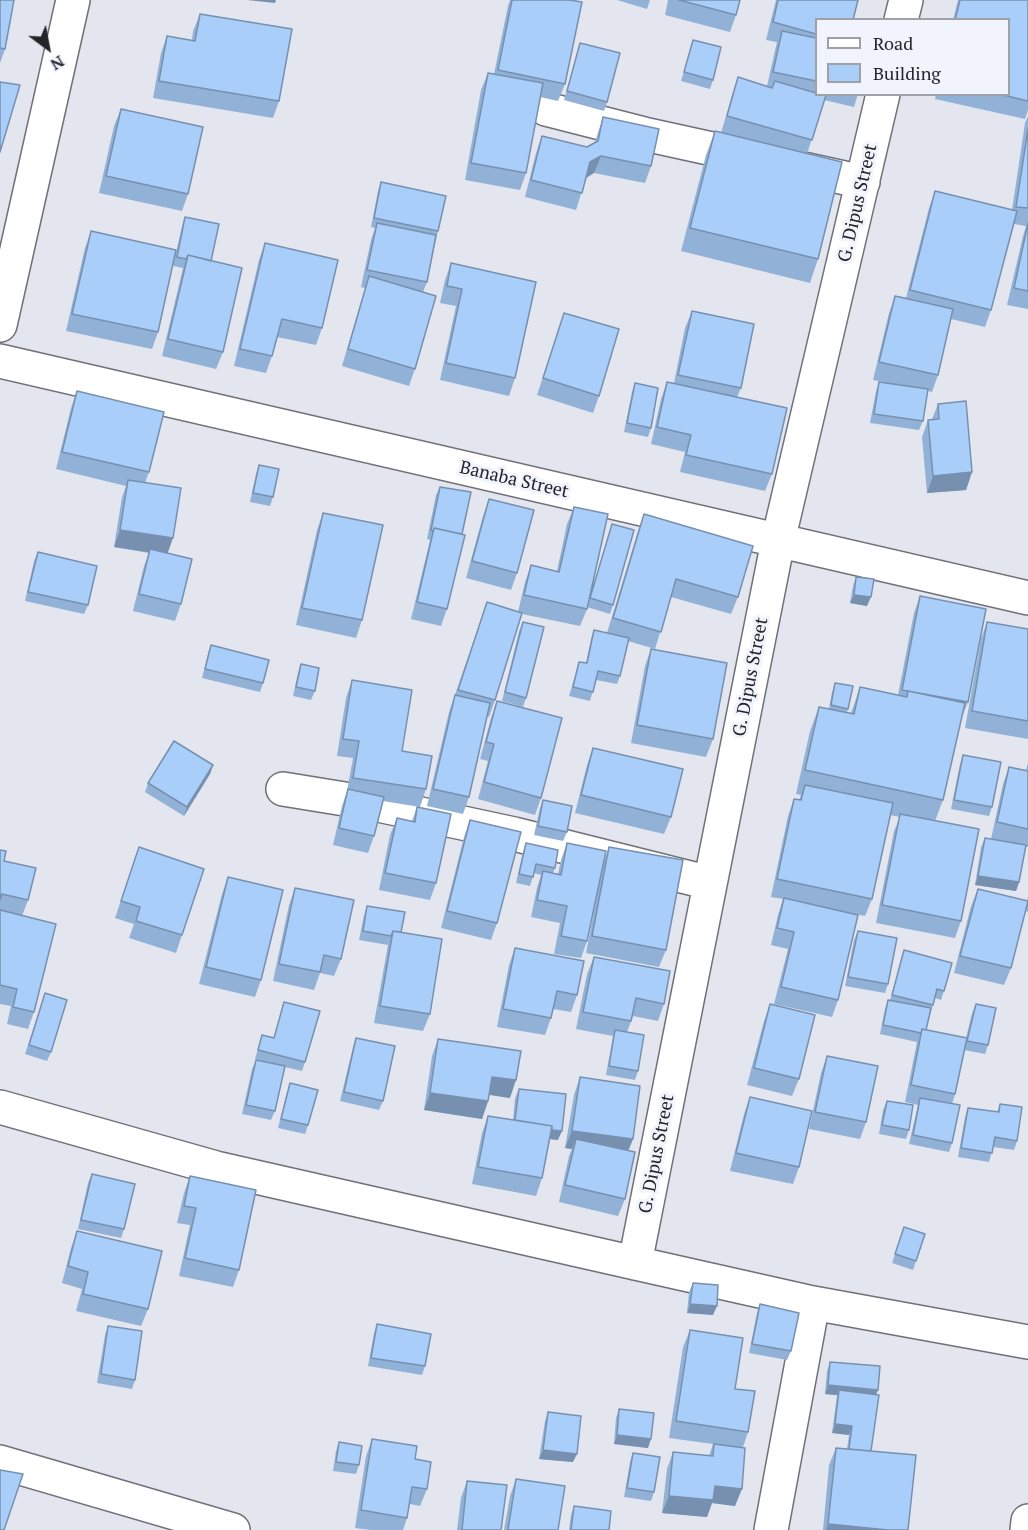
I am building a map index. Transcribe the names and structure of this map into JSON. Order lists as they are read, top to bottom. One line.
{"streets":{"street":["G. Dipus Street","Banaba Street"]},"crossings":[["G. Dipus Street","Banaba Street"]],"legend":["Road","Building"],"north":"bottom right"}
